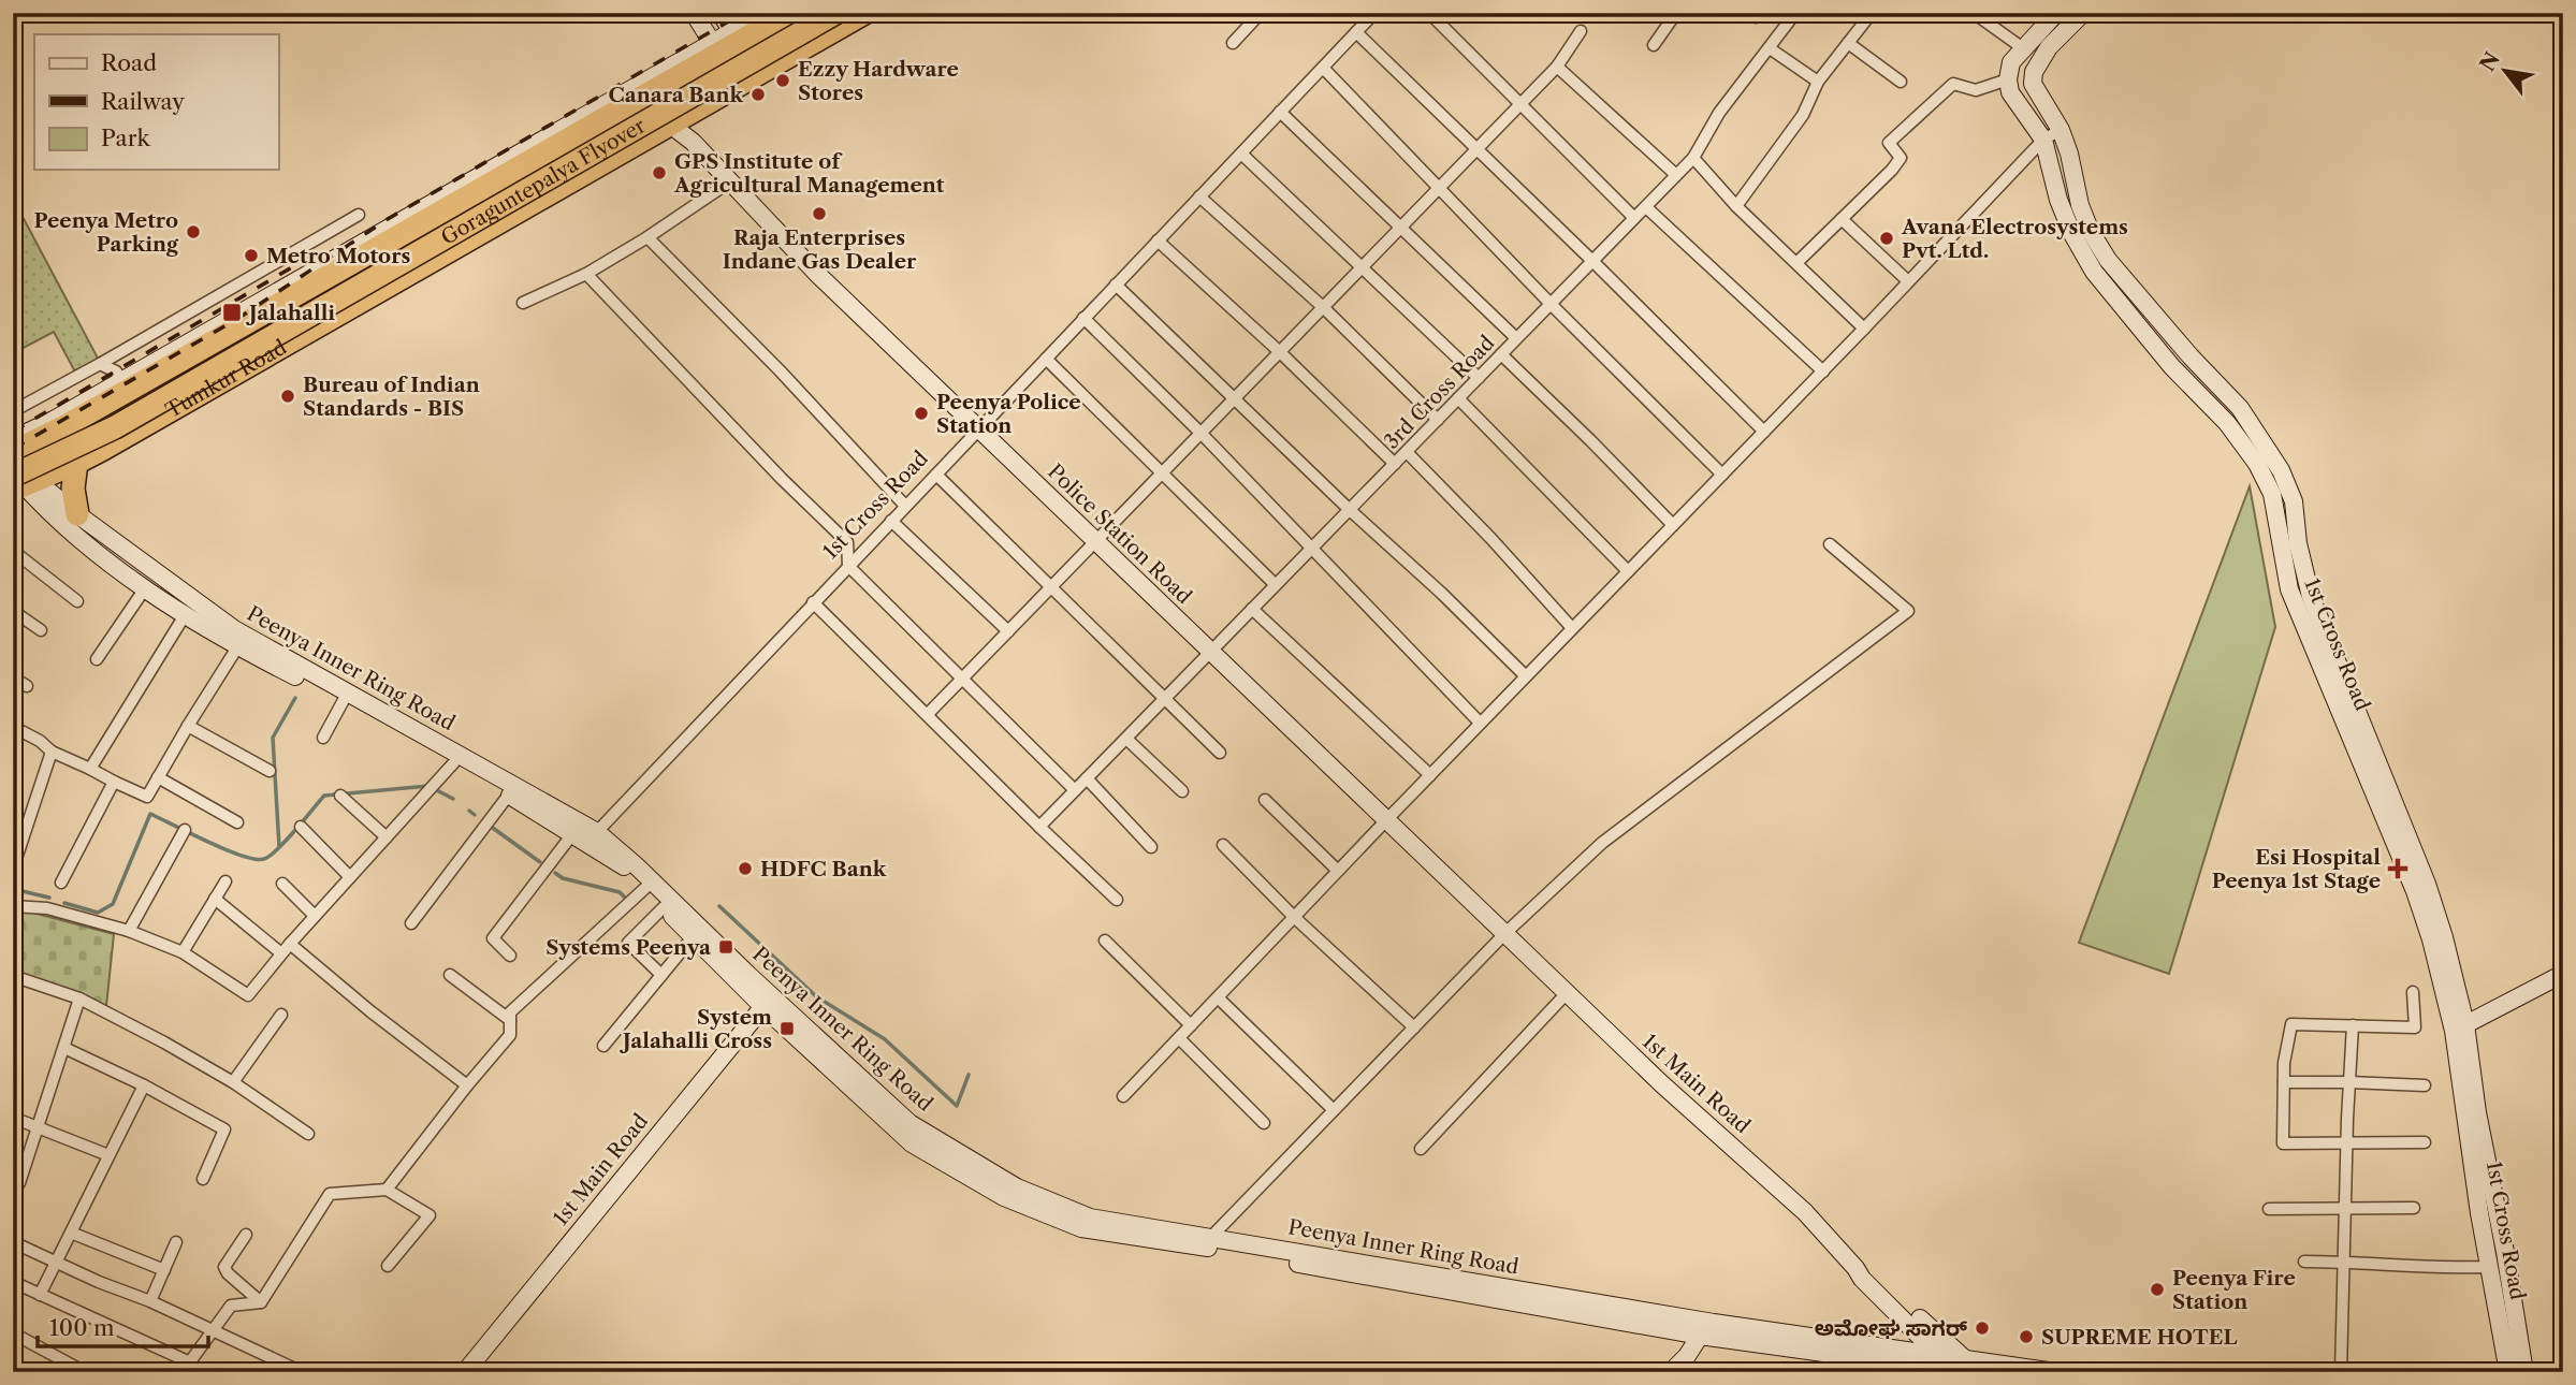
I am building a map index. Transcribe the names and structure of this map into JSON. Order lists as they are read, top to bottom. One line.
{"streets":{"highway":["Goraguntepalya Flyover","Tumkur Road"],"street":["3rd Cross Road","1st Cross Road","Police Station Road","Peenya Inner Ring Road","1st Main Road"]},"crossings":[["Goraguntepalya Flyover","Tumkur Road"],["Goraguntepalya Flyover","Peenya Inner Ring Road"],["Tumkur Road","Police Station Road"],["Tumkur Road","Peenya Inner Ring Road"],["3rd Cross Road","Police Station Road"],["1st Cross Road","Police Station Road"],["1st Cross Road","Peenya Inner Ring Road"],["Police Station Road","1st Main Road"],["Peenya Inner Ring Road","1st Main Road"]],"places":{"other":["Ezzy Hardware Stores","Canara Bank","GPS Institute of Agricultural Management","Raja Enterprises Indane Gas Dealer","Peenya Metro Parking","Avana Electrosystems Pvt. Ltd.","Metro Motors","Bureau of Indian Standards - BIS","Peenya Police Station","HDFC Bank","Peenya Fire Station","ಅಮೋಘ ಸಾಗರ್","SUPREME HOTEL"],"transit":["Jalahalli","Systems Peenya","System Jalahalli Cross"],"health":["Esi Hospital Peenya 1st Stage"]},"legend":["Road","Railway","Park"],"scale_bar":"100 m","north":"top left"}
